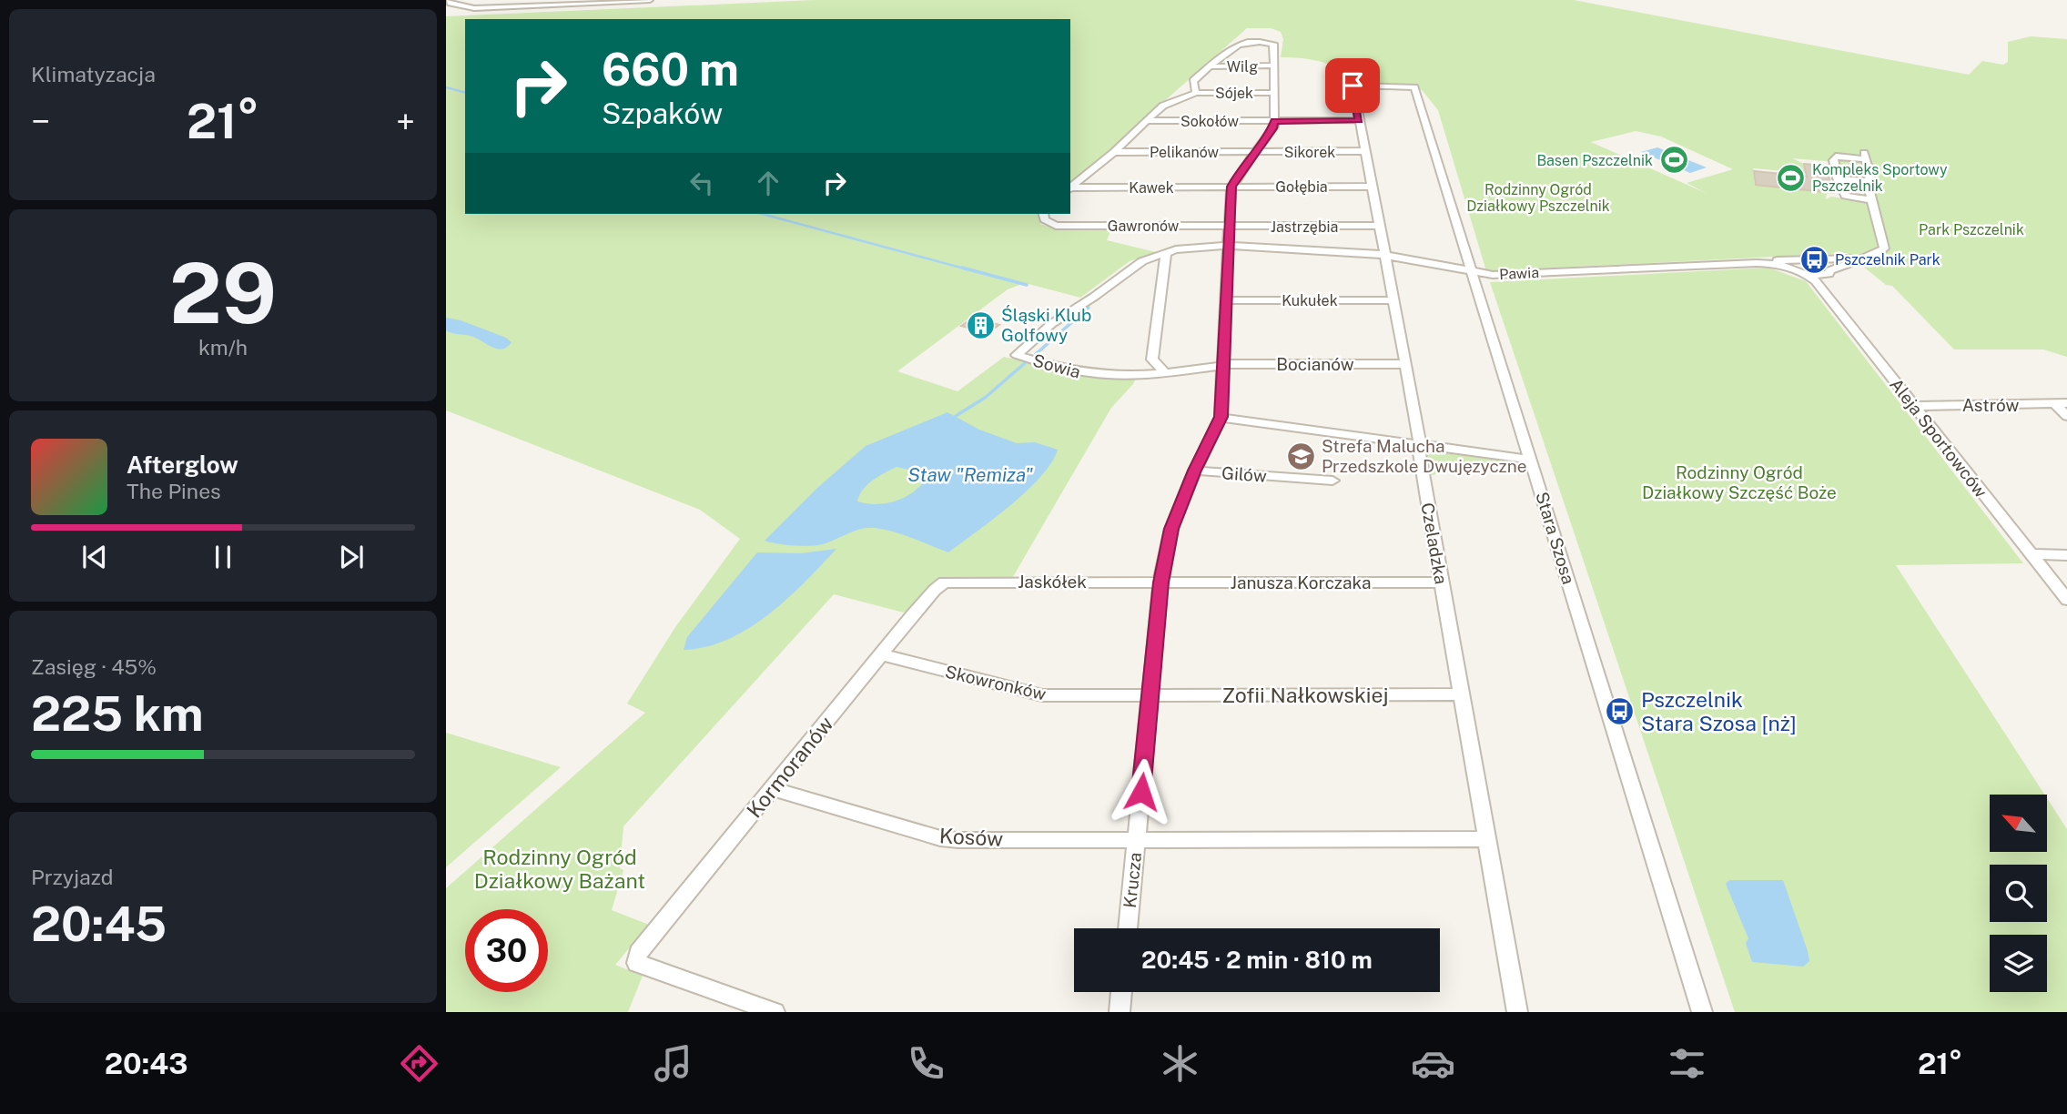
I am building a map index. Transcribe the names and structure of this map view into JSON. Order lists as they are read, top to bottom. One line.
{"streets":{"street":["Wilg","Sójek","Sokołów","Pelikanów","Sikorek","Gołębia","Kawek","Gawronów","Jastrzębia","Pawia","Kukułek","Bocianów","Sowia","Astrów","Aleja Sportowców","Gilów","Stara Szosa","Czeladzka","Jaskółek","Janusza Korczaka","Skowronków","Zofii Nałkowskiej","Kormoranów","Kosów","Krucza"]},"crossings":[["Sokołów","Czeladzka"],["Pelikanów","Sikorek"],["Sikorek","Czeladzka"],["Gołębia","Kawek"],["Gołębia","Czeladzka"],["Gołębia","Krucza"],["Kawek","Krucza"],["Gawronów","Jastrzębia"],["Gawronów","Krucza"],["Jastrzębia","Czeladzka"],["Jastrzębia","Krucza"],["Pawia","Sowia"],["Pawia","Aleja Sportowców"],["Pawia","Stara Szosa"],["Pawia","Czeladzka"],["Pawia","Krucza"],["Kukułek","Czeladzka"],["Kukułek","Krucza"],["Bocianów","Sowia"],["Bocianów","Czeladzka"],["Bocianów","Krucza"],["Sowia","Krucza"],["Astrów","Aleja Sportowców"],["Gilów","Krucza"],["Stara Szosa","Czeladzka"],["Czeladzka","Janusza Korczaka"],["Czeladzka","Zofii Nałkowskiej"],["Czeladzka","Kosów"],["Jaskółek","Janusza Korczaka"],["Jaskółek","Kormoranów"],["Jaskółek","Krucza"],["Janusza Korczaka","Krucza"],["Skowronków","Zofii Nałkowskiej"],["Skowronków","Kormoranów"],["Skowronków","Krucza"],["Zofii Nałkowskiej","Krucza"],["Kormoranów","Kosów"],["Kosów","Krucza"]],"water":["Staw \"Remiza\""],"parks":["Rodzinny Ogród Działkowy Pszczelnik","Park Pszczelnik","Rodzinny Ogród Działkowy Szczęść Boże","Rodzinny Ogród Działkowy Bażant"],"places":{"sports":["Basen Pszczelnik","Kompleks Sportowy Pszczelnik"],"bus stop":["Pszczelnik Park","Pszczelnik Stara Szosa [nż]"],"building":["Śląski Klub Golfowy"],"school or university":["Strefa Malucha Przedszkole Dwujęzyczne"]},"north":"top left","page":{"tile":["Klimatyzacja",["29","km/h"],["Zasięg · 45%","225 km"],["Przyjazd","20:45"]],"turn":["660 m","Szpaków"],"heat":["−","21°","+"],"song":["Afterglow","The Pines"],"limit":"30","trip":"20:45 · 2 min · 810 m","tabs":["20:43","21°"]}}
